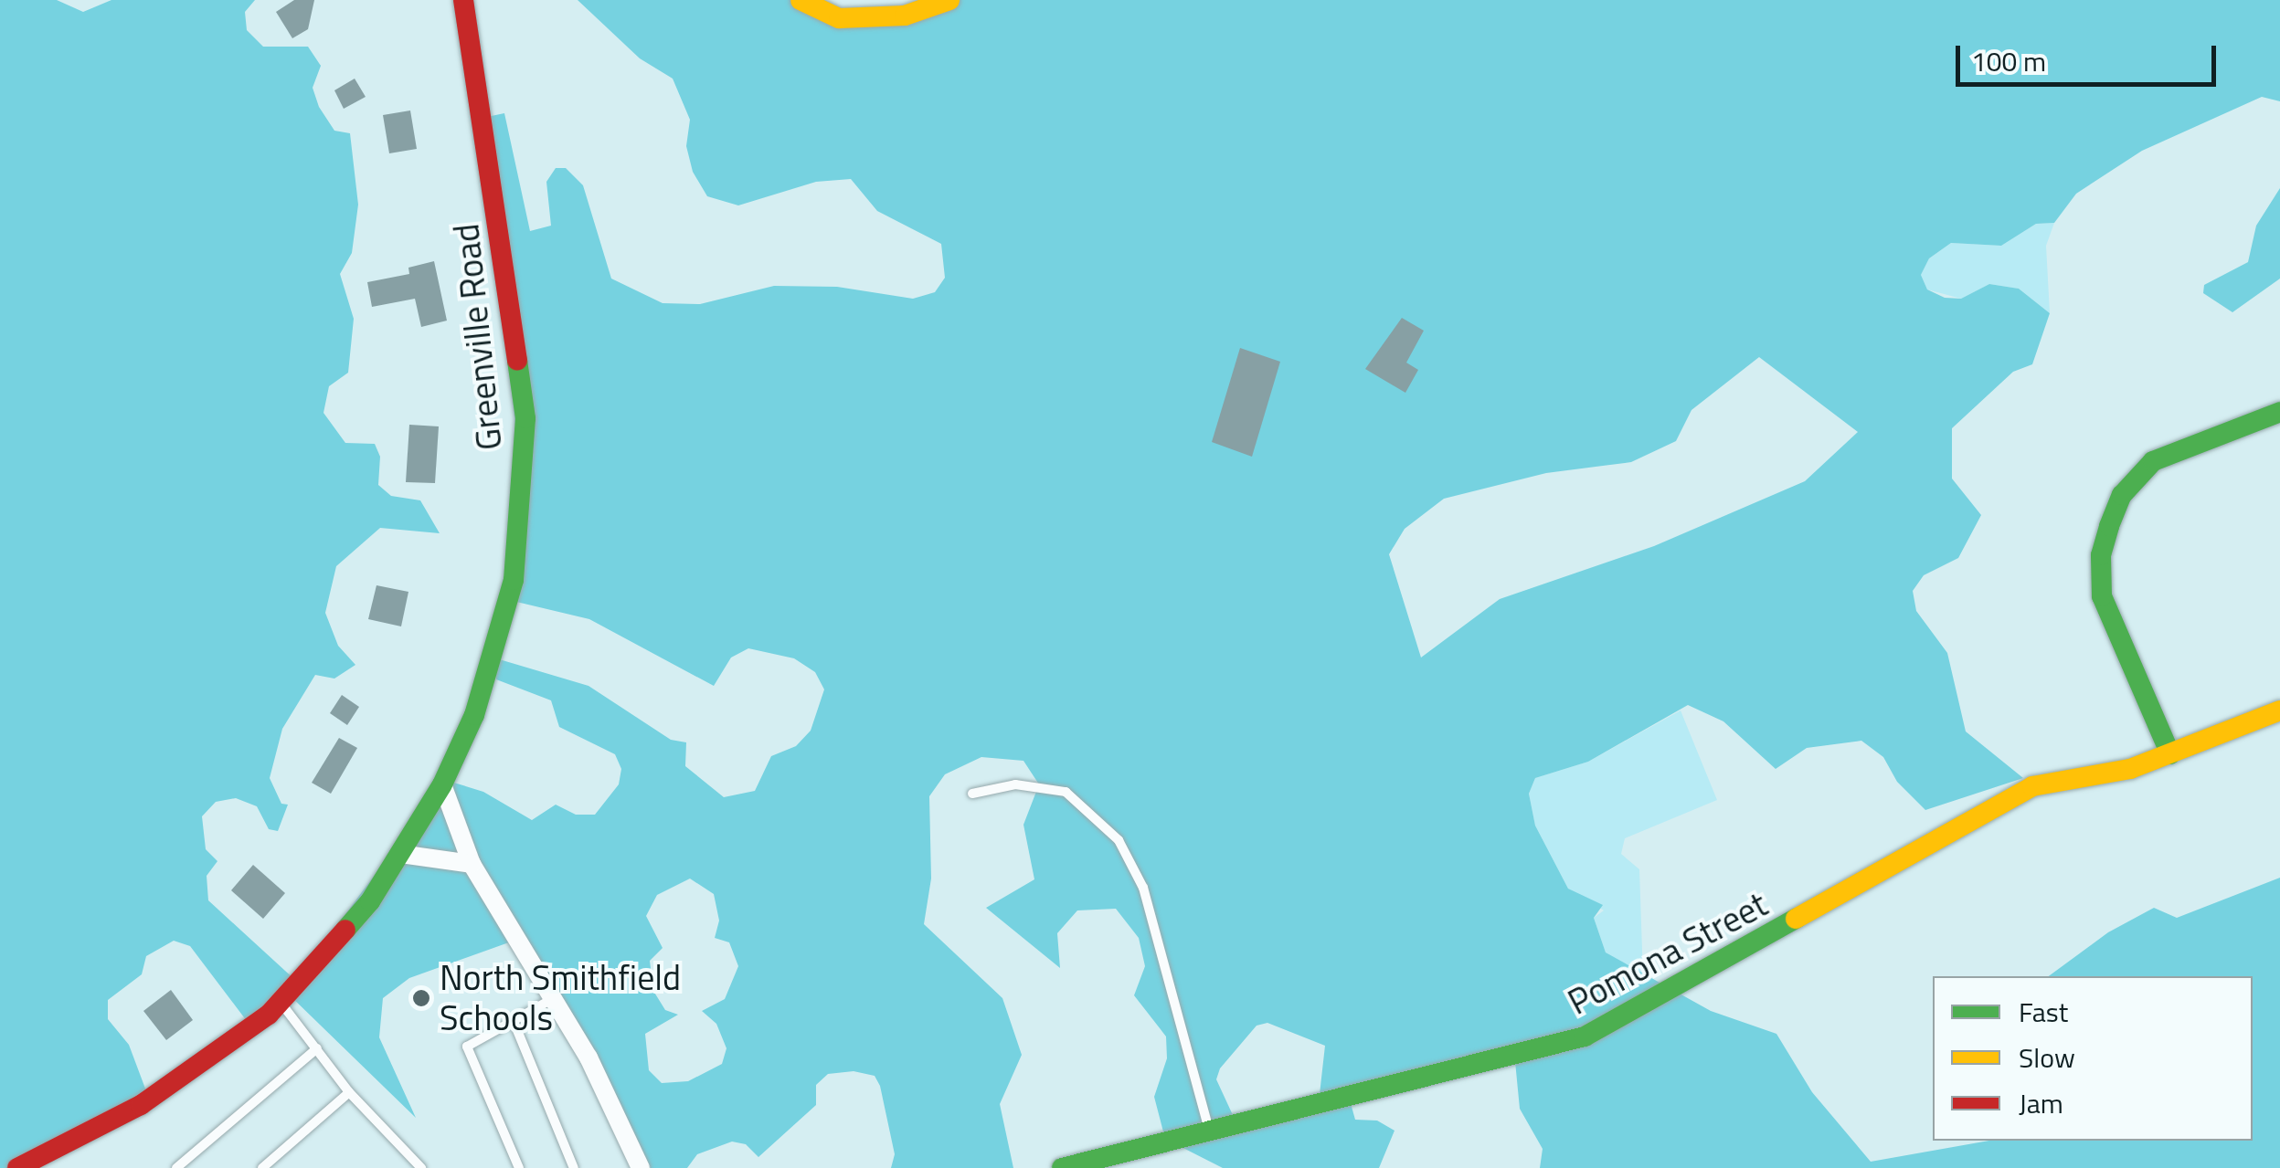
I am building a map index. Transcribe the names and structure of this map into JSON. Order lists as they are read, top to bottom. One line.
{"streets":{"street":["Greenville Road","Pomona Street"]},"places":["North Smithfield Schools"],"legend":["Fast","Slow","Jam"],"scale_bar":"100 m"}
